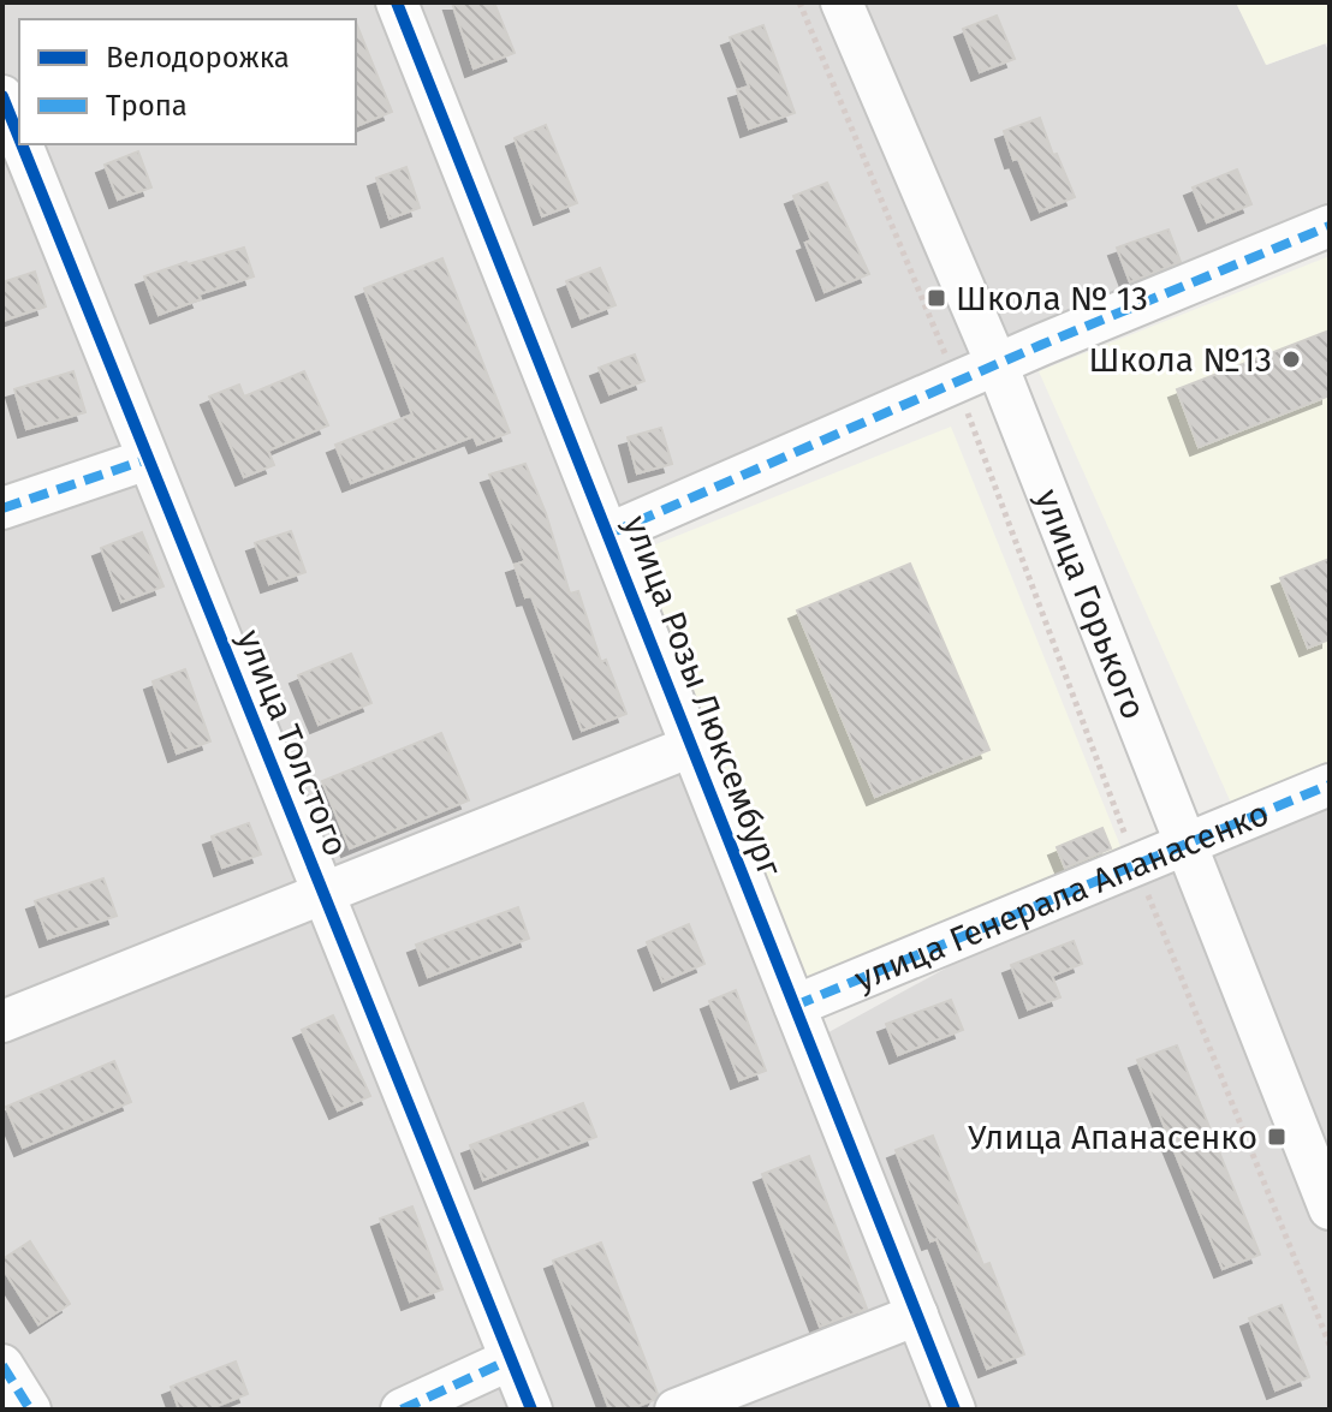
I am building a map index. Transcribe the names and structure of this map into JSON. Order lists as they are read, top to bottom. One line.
{"streets":{"street":["улица Горького","улица Розы Люксембург","улица Толстого","улица Генерала Апанасенко"]},"crossings":[["улица Горького","улица Генерала Апанасенко"],["улица Розы Люксембург","улица Генерала Апанасенко"]],"places":{"transit":["Школа № 13","Улица Апанасенко"],"other":["Школа №13"]},"legend":["Велодорожка","Тропа"]}
